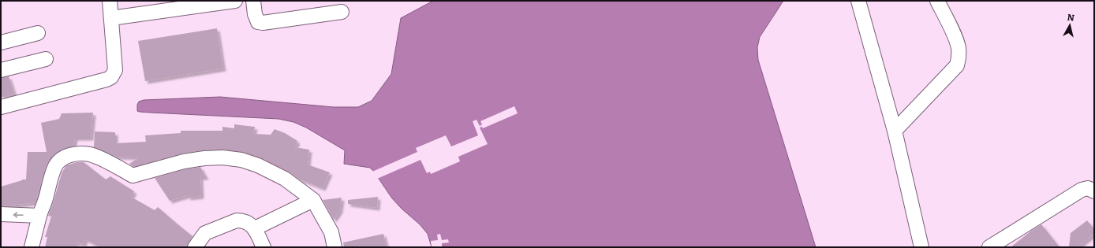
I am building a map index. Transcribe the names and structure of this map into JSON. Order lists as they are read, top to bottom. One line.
{"north":"top"}
